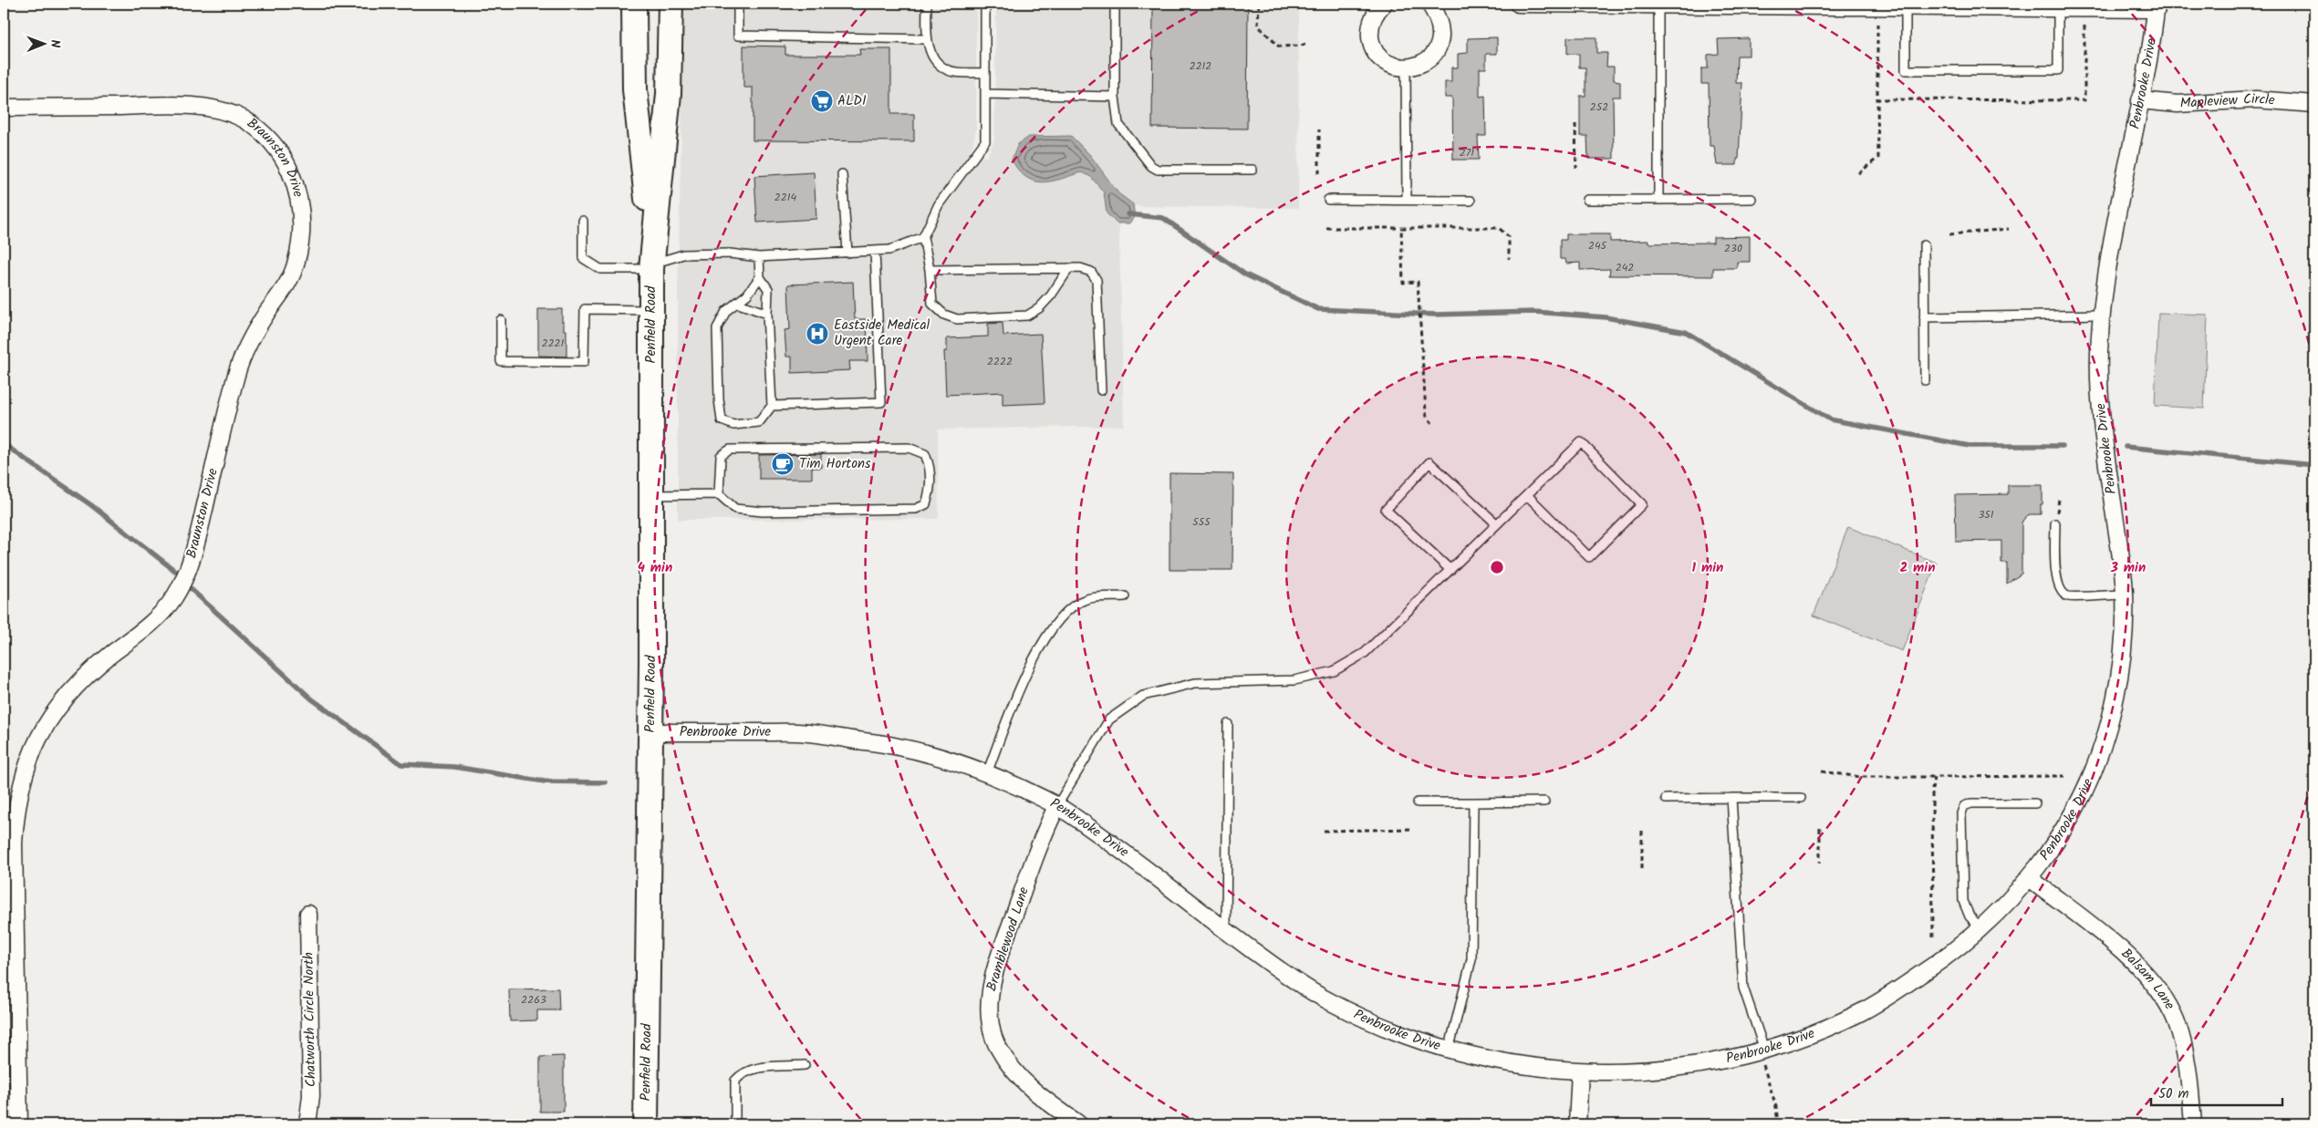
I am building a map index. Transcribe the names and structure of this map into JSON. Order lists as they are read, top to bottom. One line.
{"streets":{"main road":["Penfield Road"],"street":["Penbrooke Drive","Mapleview Circle","Braunston Drive","Bramblewood Lane","Balsam Lane","Chatworth Circle North"]},"crossings":[["Penbrooke Drive","Mapleview Circle"],["Penbrooke Drive","Penfield Road"],["Penbrooke Drive","Bramblewood Lane"],["Penbrooke Drive","Balsam Lane"]],"places":{"supermarket":["ALDI"],"hospital":["Eastside Medical Urgent Care"],"cafe":["Tim Hortons"]},"house_numbers":["2212","252","271","2214","245","230","242","2221","2222","351","555","2263"],"scale_bar":"50 m","north":"right","rings":["1 min","2 min","3 min","4 min"]}
